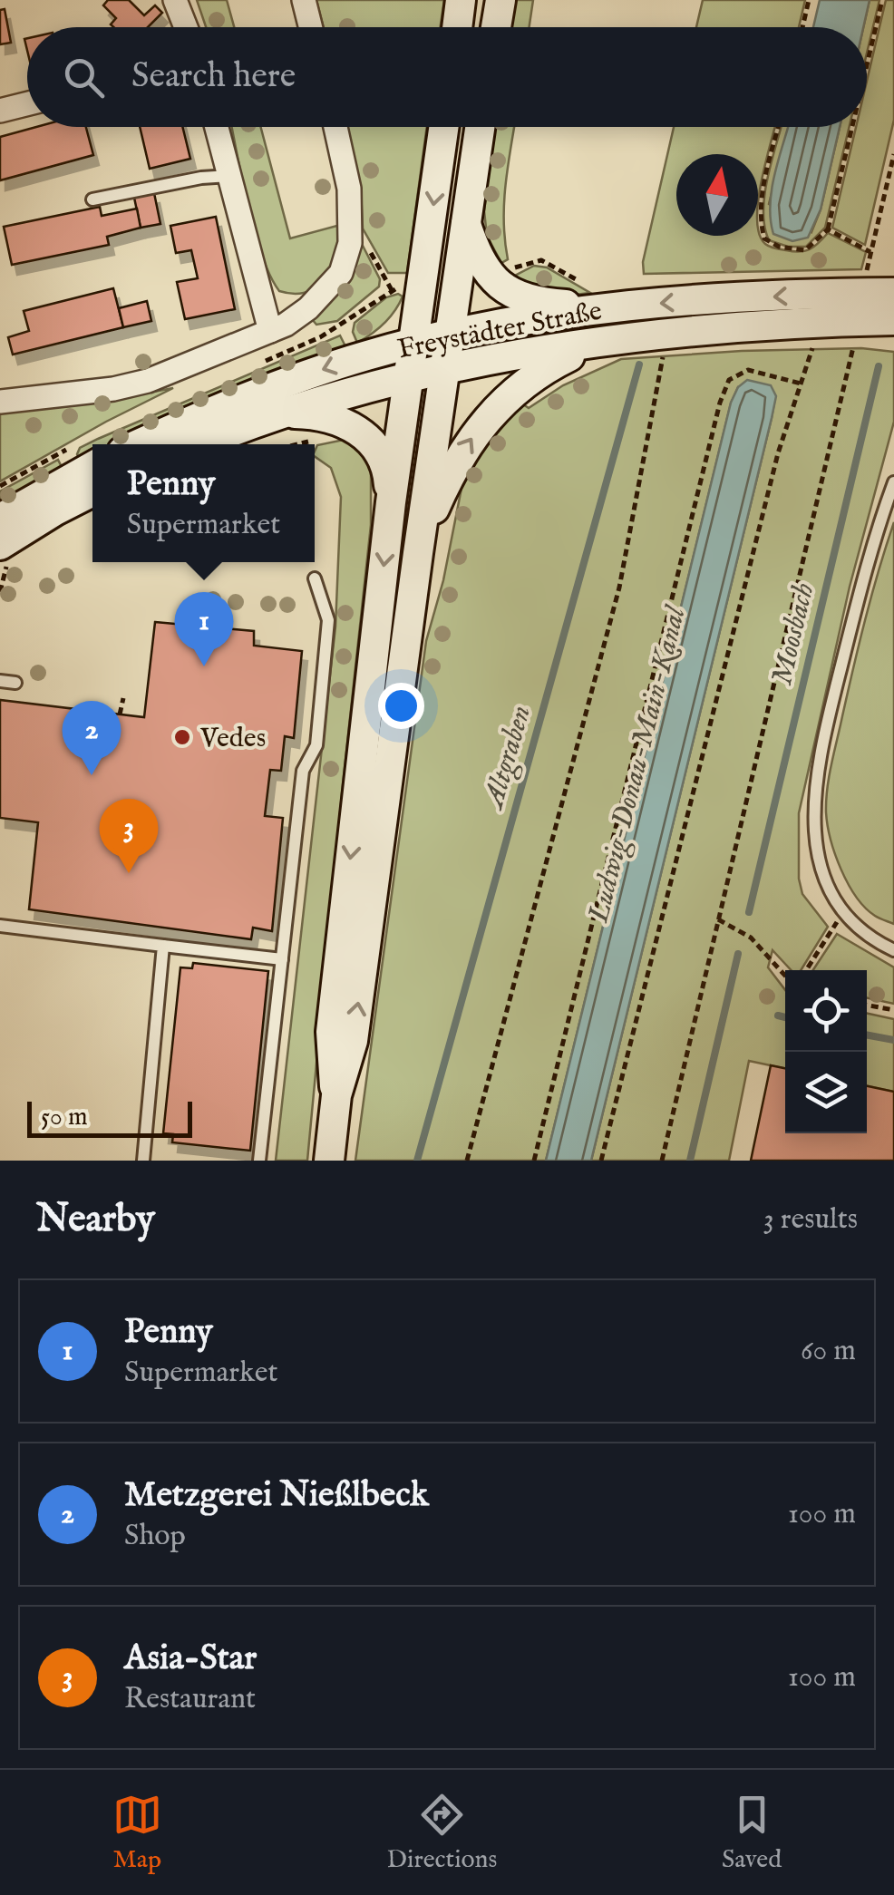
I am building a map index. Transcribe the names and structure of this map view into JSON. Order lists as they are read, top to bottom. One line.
{"streets":{"main road":["Freystädter Straße"]},"water":["Moosbach","Altgraben","Ludwig-Donau-Main-Kanal"],"places":["Vedes"],"scale_bar":"50 m","north":"top","page":{"search":"Search here","popup":["Penny","Supermarket"],"pins":["1","2","3"],"scale":"50 m","heading":["Nearby","3 results"],"list":[{"mark":"1","name":"Penny","note":"Supermarket","value":"60 m"},{"mark":"2","name":"Metzgerei Nießlbeck","note":"Shop","value":"100 m"},{"mark":"3","name":"Asia-Star","note":"Restaurant","value":"100 m"}],"nav":["Map","Directions","Saved"]}}
